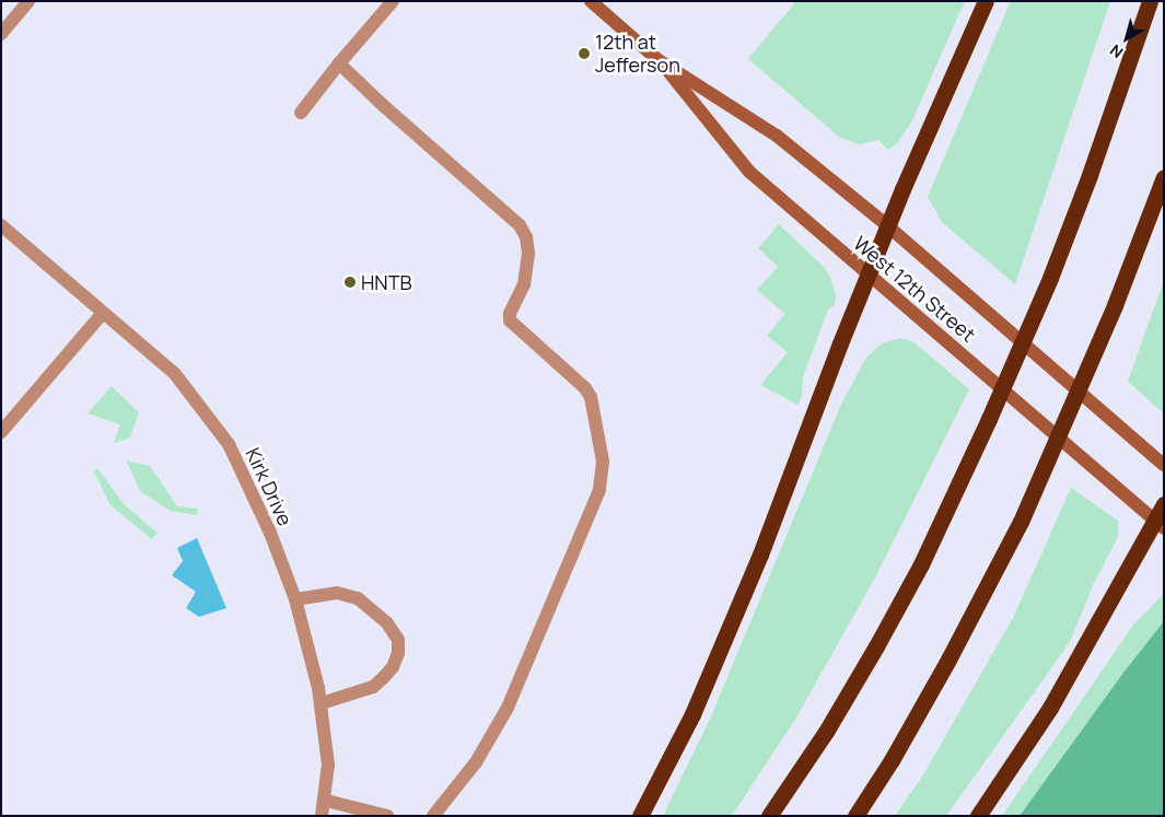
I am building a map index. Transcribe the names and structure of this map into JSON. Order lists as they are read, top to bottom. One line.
{"streets":{"main road":["West 12th Street"],"street":["Kirk Drive"]},"places":["12th at Jefferson","HNTB"],"north":"bottom left"}
